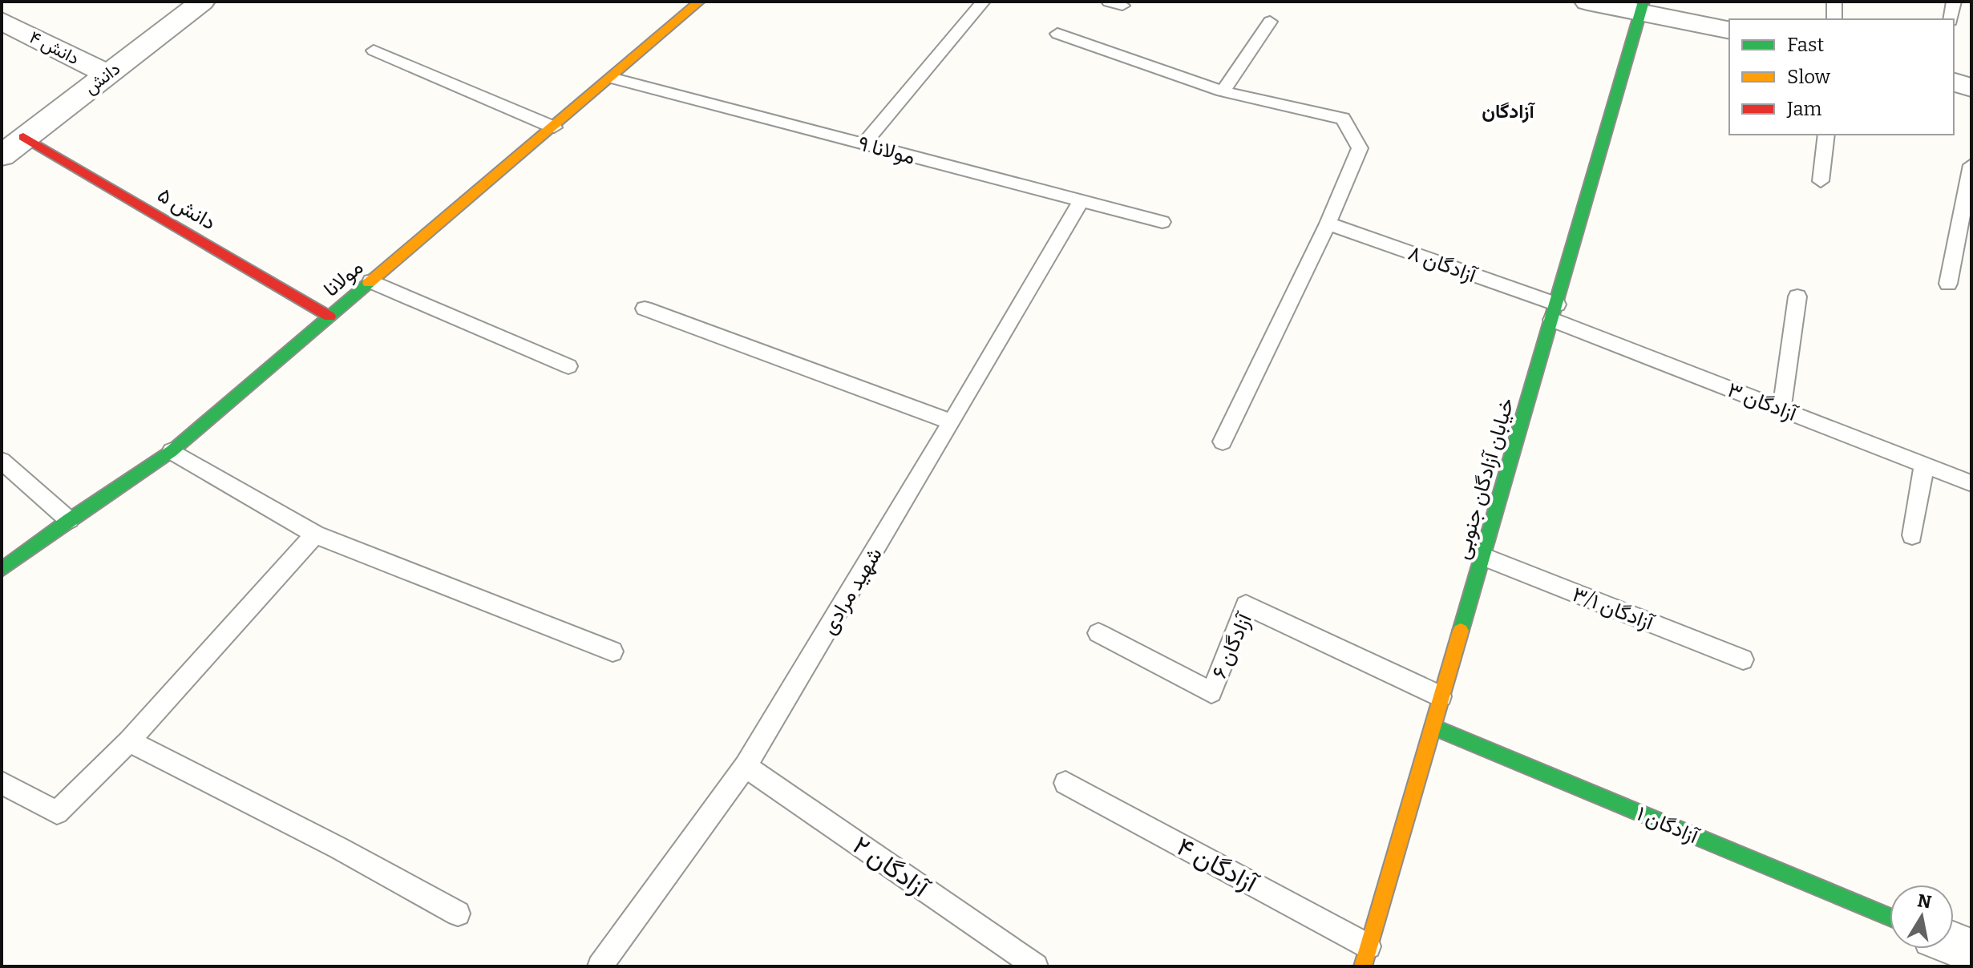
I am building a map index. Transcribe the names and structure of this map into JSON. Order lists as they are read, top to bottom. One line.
{"streets":{"street":["دانش ۴","دانش","دانش ۵","مولانا","خیابان آزادگان جنوبی","آزادگان ۱"],"lane":["مولانا ۹","آزادگان ۸","آزادگان ۳","شهید مرادی","آزادگان ۳/۱","آزادگان ۶","آزادگان ۴","آزادگان ۲"]},"crossings":[["دانش ۴","دانش"],["دانش","دانش ۵"],["مولانا ۹","مولانا"],["مولانا ۹","شهید مرادی"],["دانش ۵","مولانا"],["آزادگان ۸","آزادگان ۳"],["آزادگان ۸","خیابان آزادگان جنوبی"],["آزادگان ۳","خیابان آزادگان جنوبی"],["خیابان آزادگان جنوبی","آزادگان ۳/۱"],["خیابان آزادگان جنوبی","آزادگان ۶"],["خیابان آزادگان جنوبی","آزادگان ۱"],["خیابان آزادگان جنوبی","آزادگان ۴"],["شهید مرادی","آزادگان ۲"]],"districts":["آزادگان"],"legend":["Fast","Slow","Jam"],"north":"top"}
